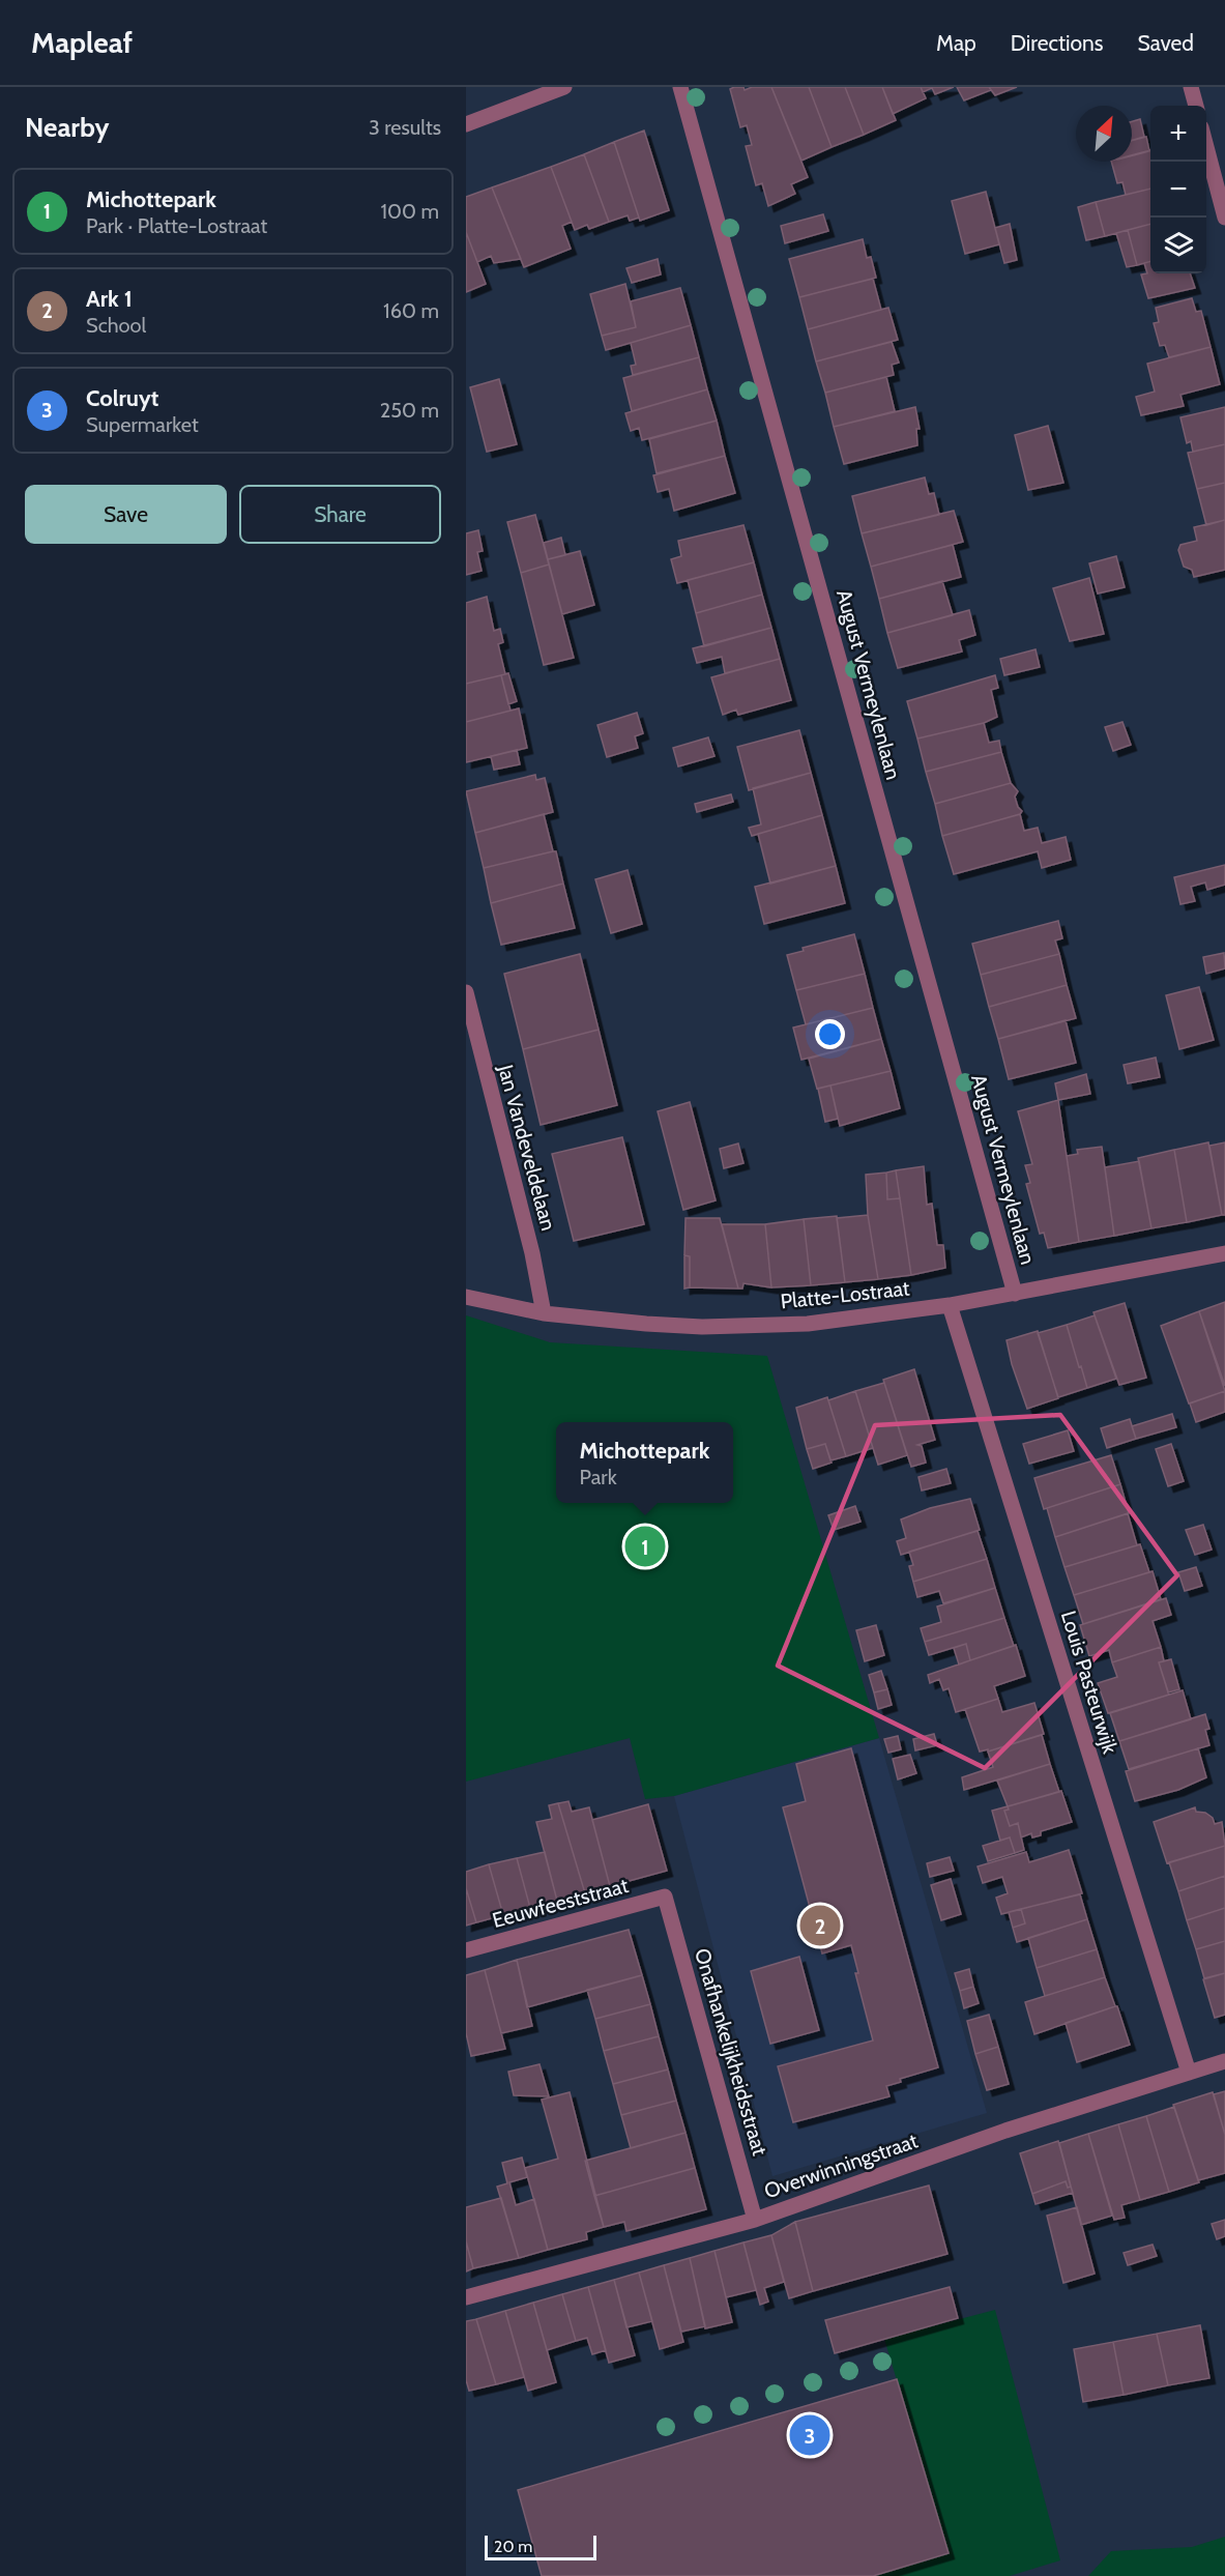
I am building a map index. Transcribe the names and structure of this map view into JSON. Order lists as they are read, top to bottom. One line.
{"streets":{"street":["August Vermeylenlaan","Jan Vandeveldelaan","Platte-Lostraat","Louis Pasteurwijk","Eeuwfeeststraat","Onafhankelijkheidsstraat","Overwinningstraat"]},"crossings":[["August Vermeylenlaan","Platte-Lostraat"],["Jan Vandeveldelaan","Platte-Lostraat"],["Platte-Lostraat","Louis Pasteurwijk"],["Louis Pasteurwijk","Overwinningstraat"],["Eeuwfeeststraat","Onafhankelijkheidsstraat"],["Onafhankelijkheidsstraat","Overwinningstraat"]],"scale_bar":"20 m","north":"top right","page":{"header":"Mapleaf","nav":["Map","Directions","Saved"],"heading":["Nearby","3 results"],"map_buttons":["+","−"],"list":[{"mark":"1","name":"Michottepark","note":"Park · Platte-Lostraat","value":"100 m"},{"mark":"2","name":"Ark 1","note":"School","value":"160 m"},{"mark":"3","name":"Colruyt","note":"Supermarket","value":"250 m"}],"buttons":["Save","Share"],"popup":["Michottepark","Park"],"pins":["1","2","3"],"scale":"20 m"}}
